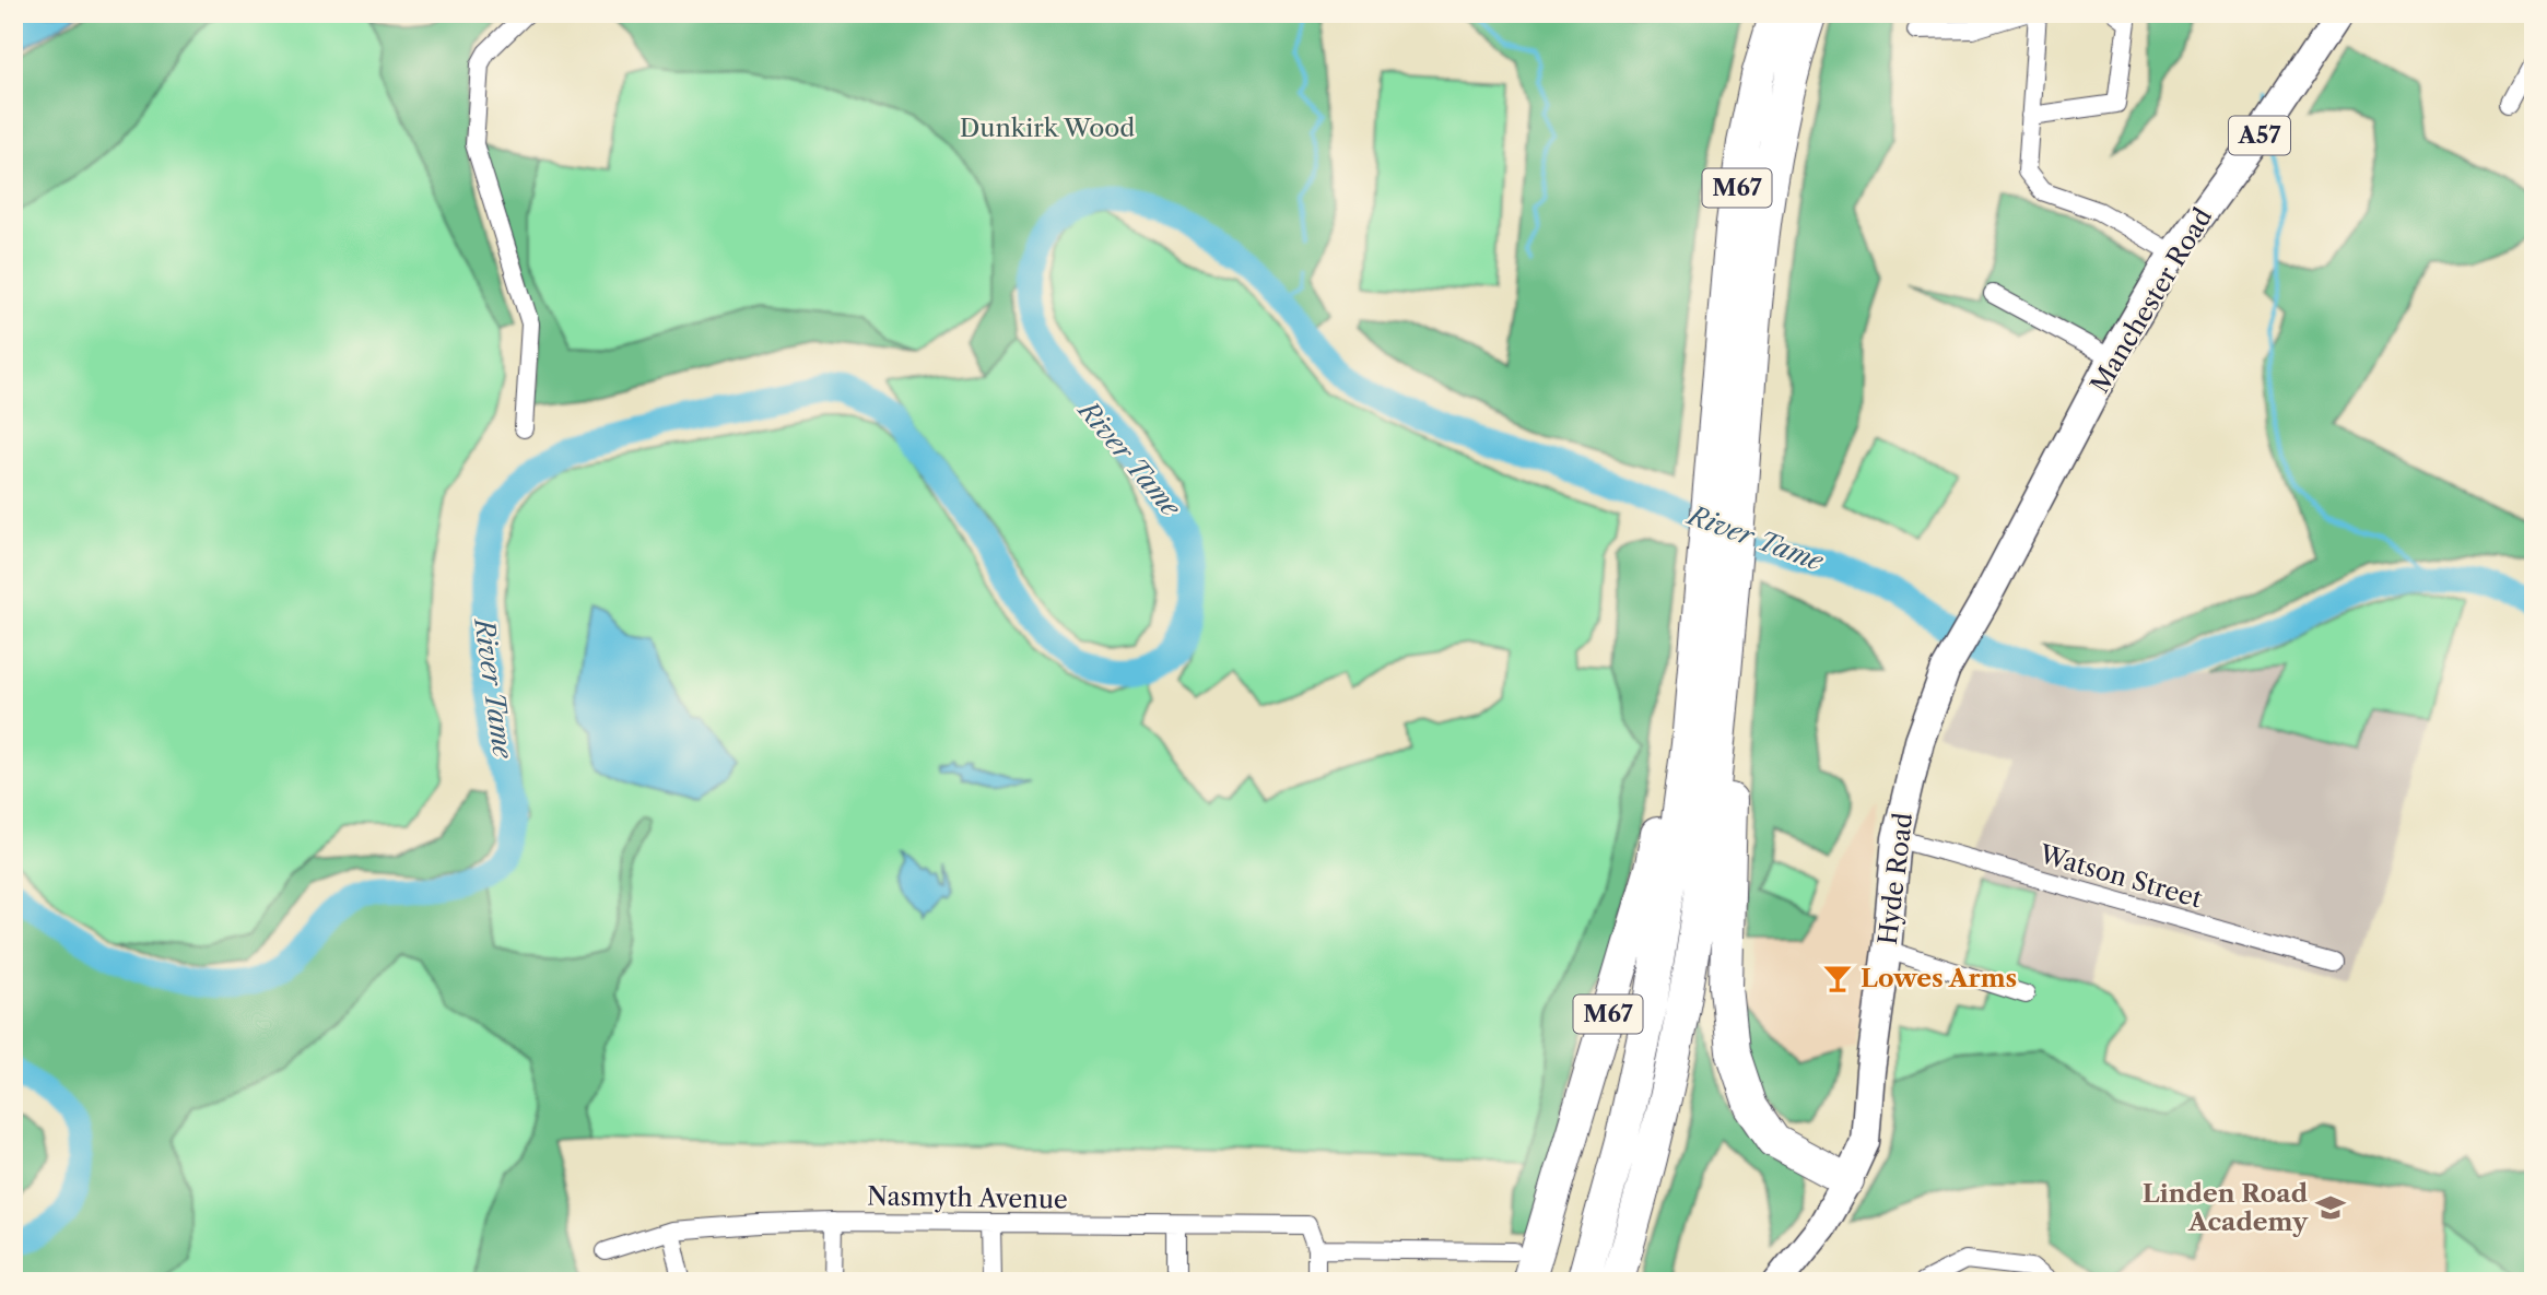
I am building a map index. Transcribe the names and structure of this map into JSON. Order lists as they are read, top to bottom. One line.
{"streets":{"highway":["M67"],"main road":["A57","Manchester Road","Hyde Road"],"street":["Watson Street","Nasmyth Avenue"]},"crossings":[["M67","Hyde Road"],["Manchester Road","Hyde Road"],["Watson Street","Hyde Road"]],"water":["River Tame"],"parks":["Dunkirk Wood"],"places":{"bar":["Lowes Arms"],"school or university":["Linden Road Academy"]}}
